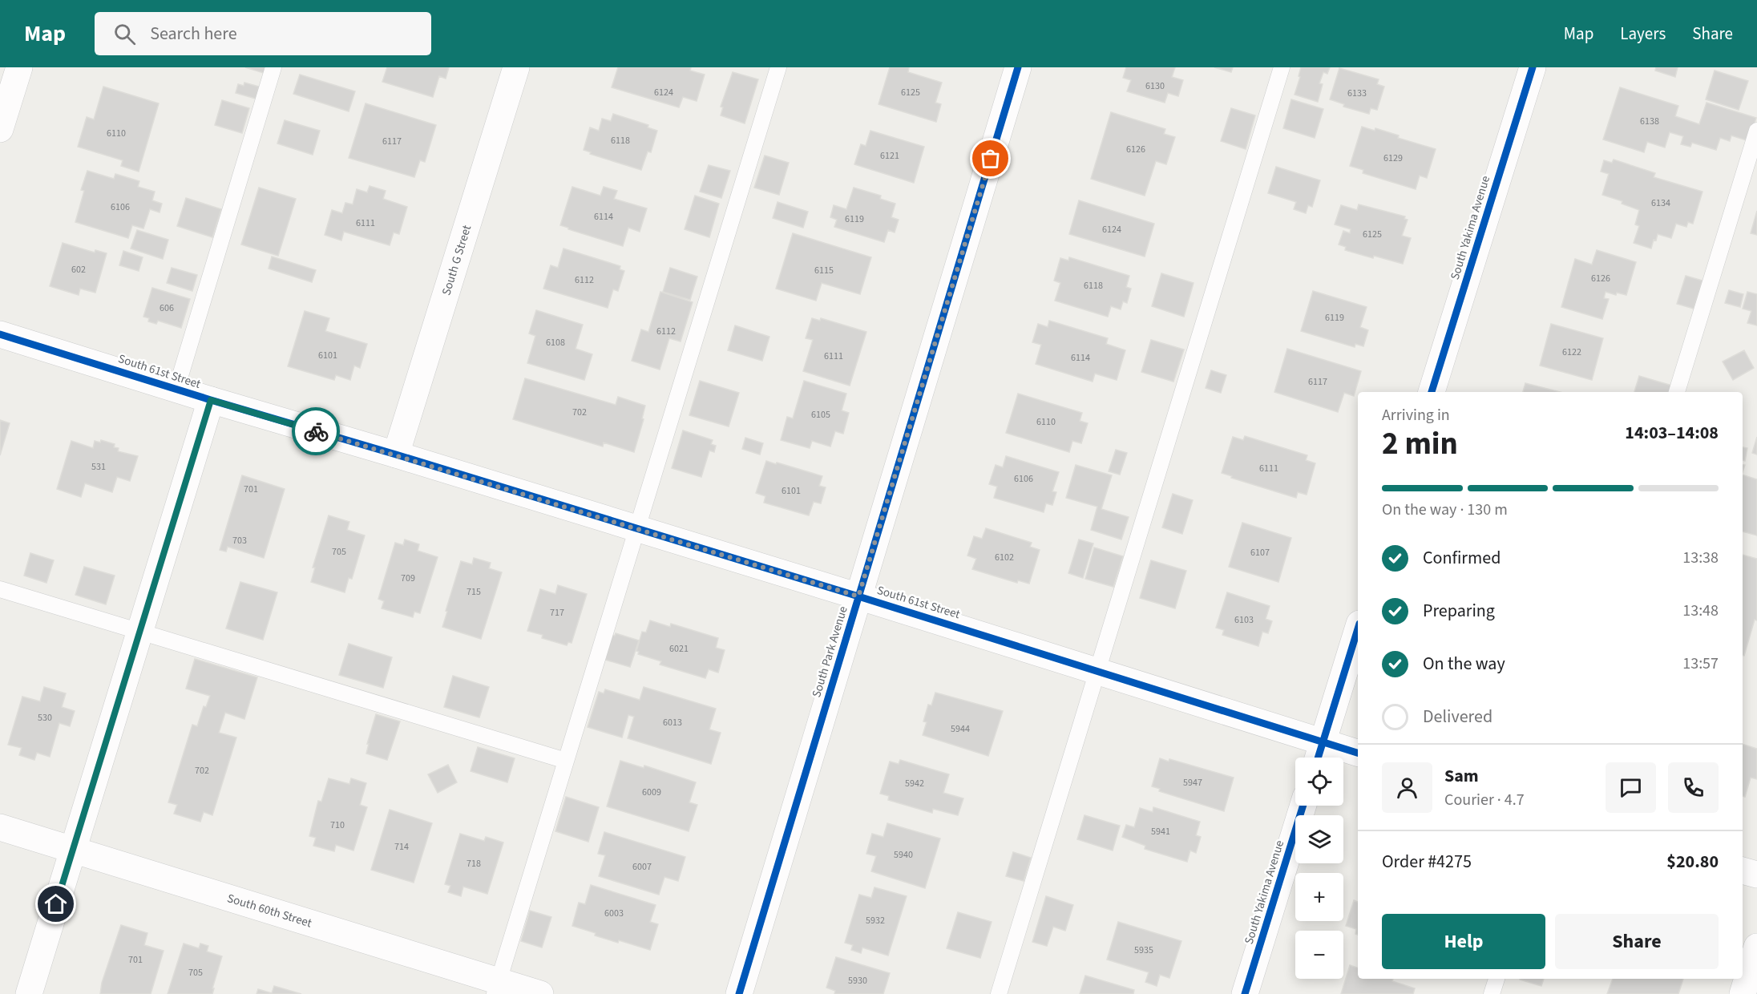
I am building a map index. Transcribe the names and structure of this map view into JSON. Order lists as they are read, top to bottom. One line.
{"streets":{"street":["South Yakima Avenue","South G Street","South 61st Street","South Park Avenue","South 60th Street"]},"crossings":[["South G Street","South 61st Street"],["South 61st Street","South Park Avenue"]],"house_numbers":["6130","6124","6125","6133","6138","6110","6118","6117","6126","6121","6129","6134","6106","6114","6119","6111","6124","6125","602","6115","6126","6112","6118","606","6119","6112","6108","6122","6101","6111","6114","6117","702","6105","6110","531","6111","6106","701","6101","703","705","6107","6102","709","715","717","6103","6021","530","6013","5944","702","5947","5942","6009","710","5941","714","5940","718","6007","6003","5932","5935","701","705","5930"],"page":{"header":"Map","search":"Search here","nav":["Map","Layers","Share"],"heading":["2 min","Arriving in","14:03–14:08"],"panel":["Sam","Courier · 4.7","Order #4275","$20.80"],"bar":"On the way · 130 m","list":[["Confirmed","13:38"],["Preparing","13:48"],["On the way","13:57"],"Delivered"],"map_buttons":["+","−"],"buttons":["Help","Share"]}}
